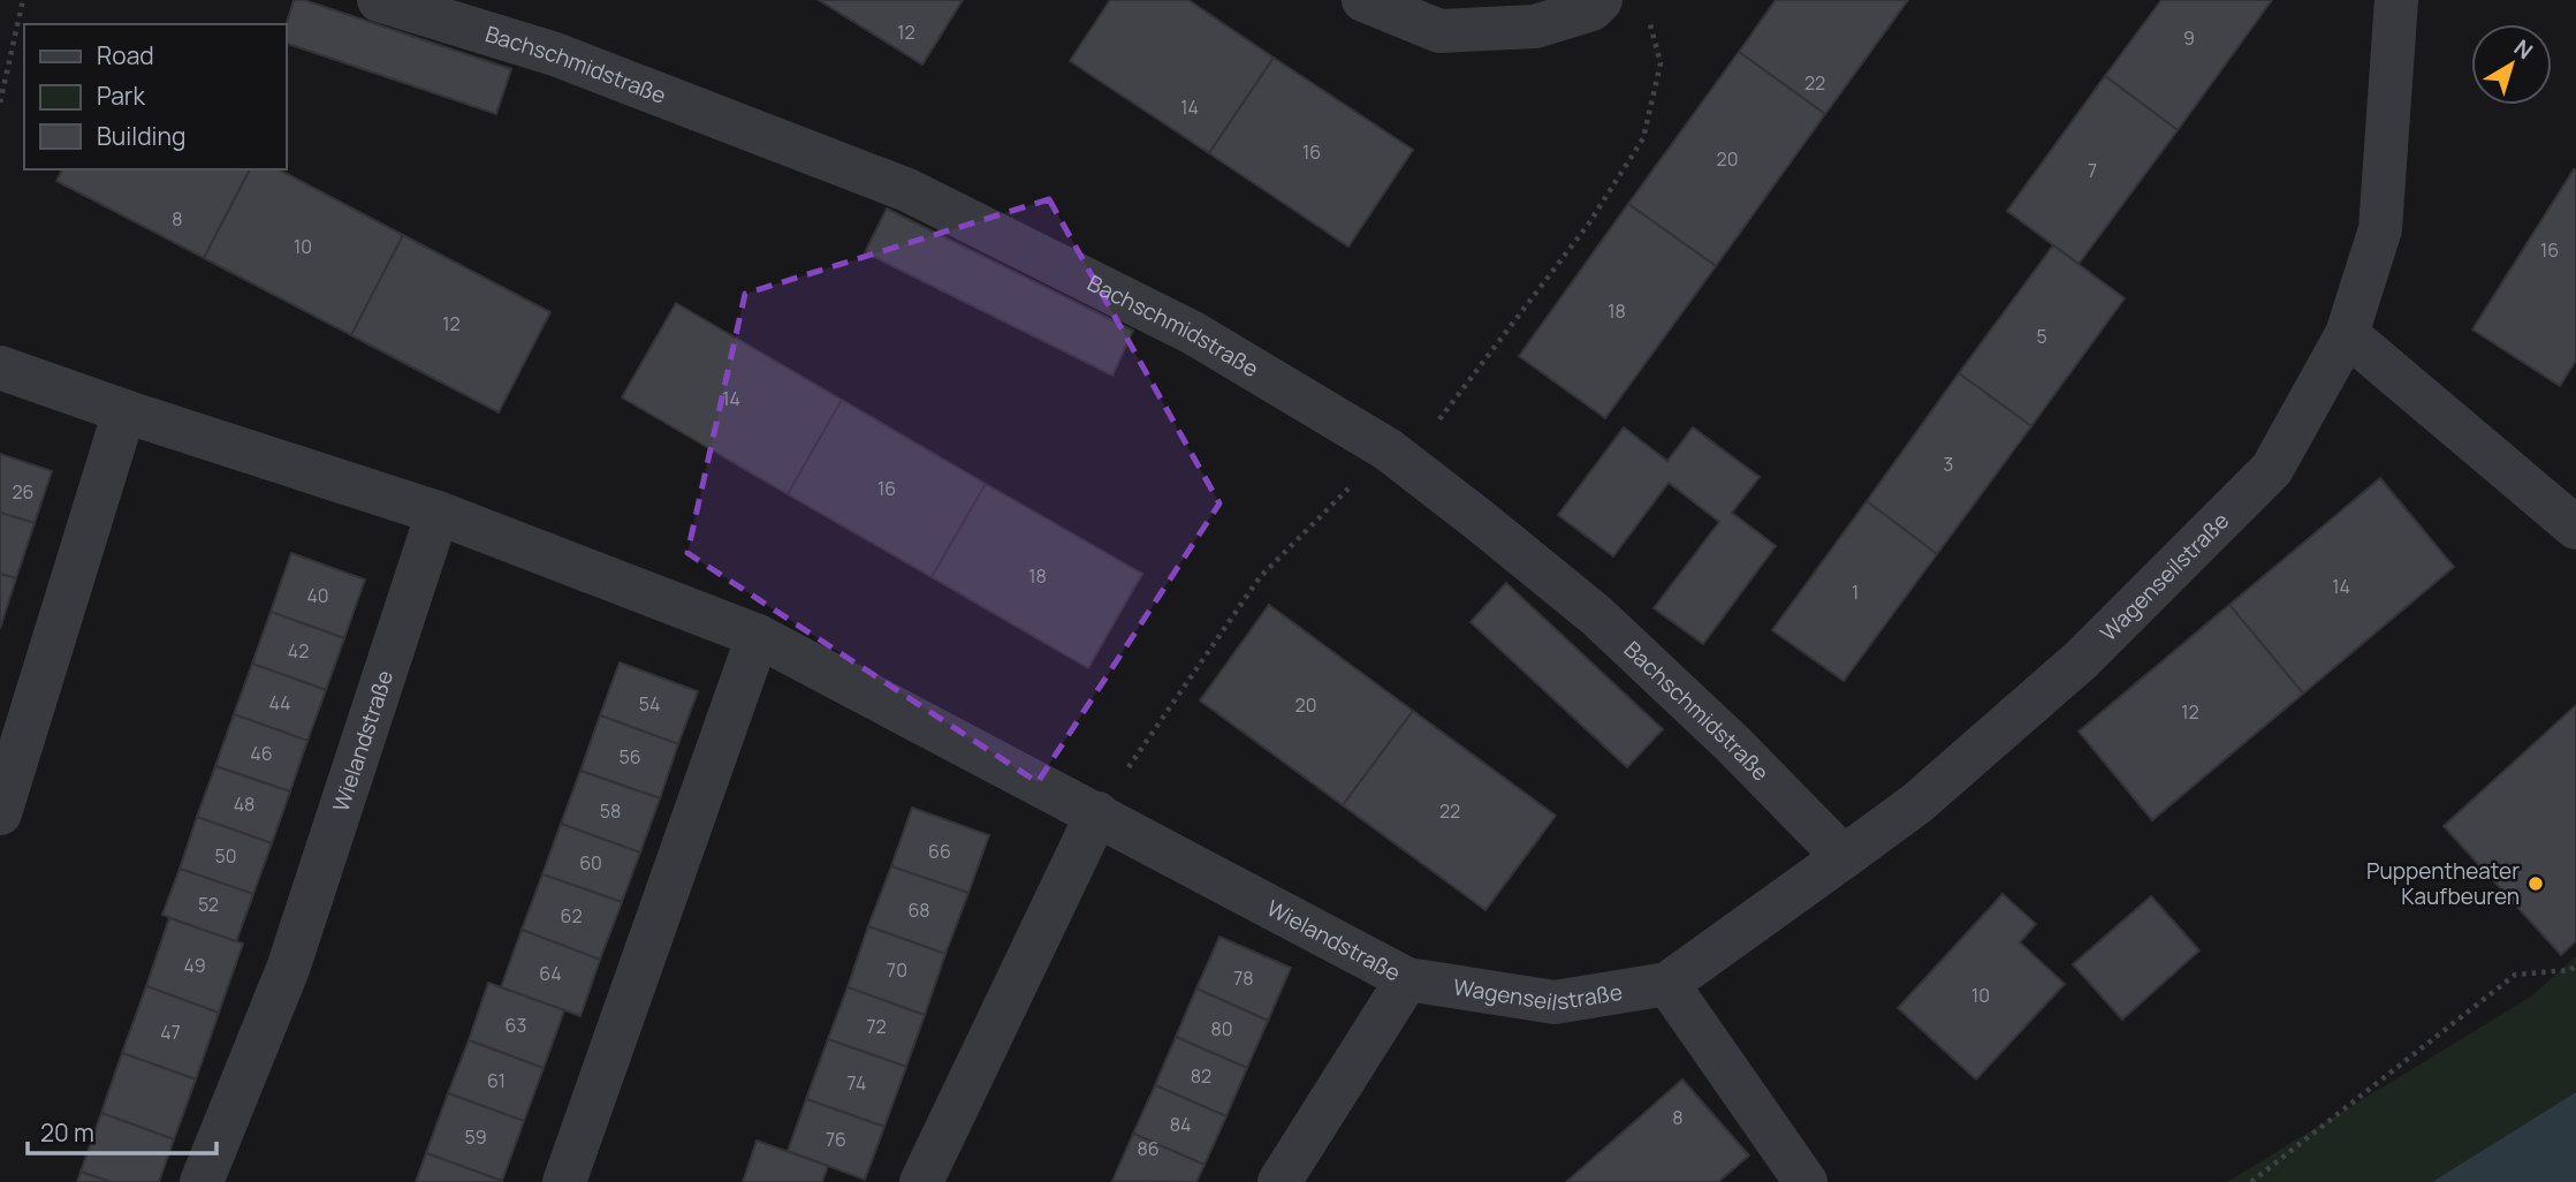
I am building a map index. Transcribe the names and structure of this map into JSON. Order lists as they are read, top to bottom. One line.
{"streets":{"street":["Bachschmidstraße","Wagenseilstraße","Wielandstraße"]},"crossings":[["Bachschmidstraße","Wagenseilstraße"],["Wagenseilstraße","Wielandstraße"]],"places":["Puppentheater Kaufbeuren"],"house_numbers":["12","9","22","14","16","20","7","8","10","16","18","12","5","14","3","16","26","18","14","1","40","42","44","54","20","12","46","56","48","58","22","66","50","60","52","68","62","49","70","64","78","10","63","72","80","47","82","61","74","8","84","59","76","86"],"legend":["Road","Park","Building"],"scale_bar":"20 m","north":"top right"}
